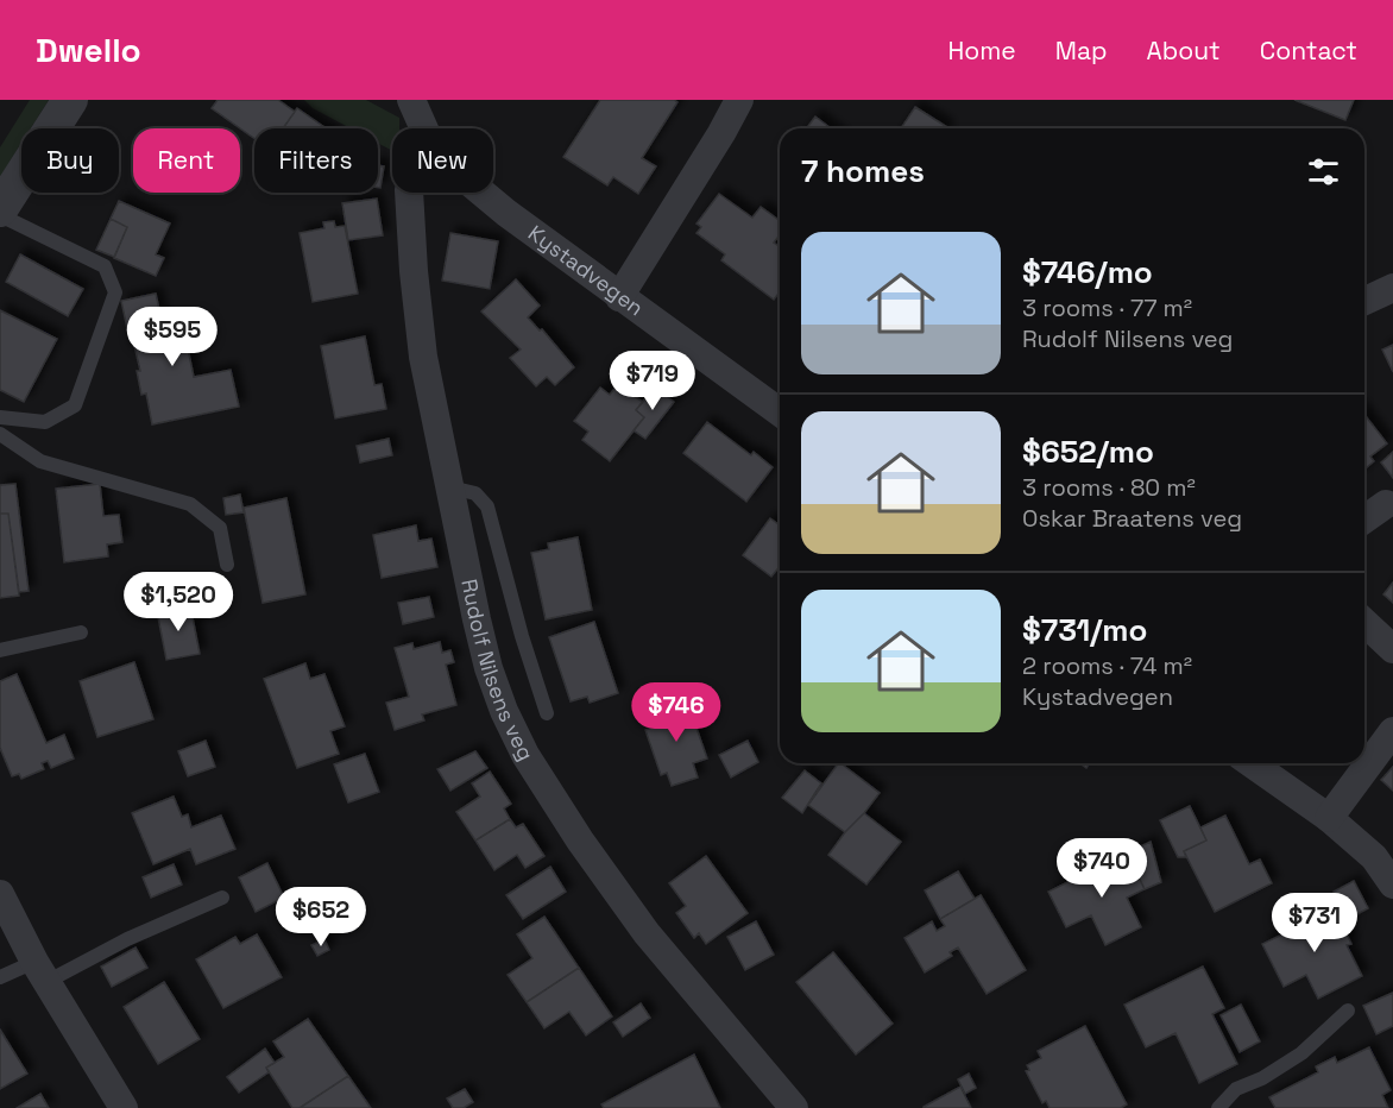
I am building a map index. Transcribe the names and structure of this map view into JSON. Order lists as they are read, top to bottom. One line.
{"streets":{"street":["Kystadvegen","Rudolf Nilsens veg"]},"page":{"header":"Dwello","nav":["Home","Map","About","Contact"],"chip":["Buy","Rent","Filters","New"],"heading":"7 homes","list":[{"name":"$746/mo","note":"3 rooms · 77 m² · Rudolf Nilsens veg"},{"name":"$652/mo","note":"3 rooms · 80 m² · Oskar Braatens veg"},{"name":"$731/mo","note":"2 rooms · 74 m² · Kystadvegen"}],"price":["$595","$719","$1,520","$746","$740","$652","$731"]}}
